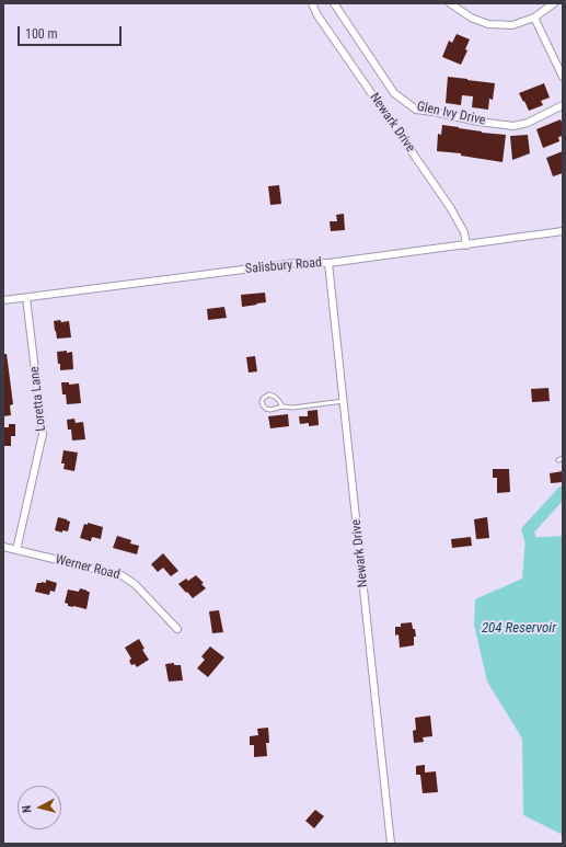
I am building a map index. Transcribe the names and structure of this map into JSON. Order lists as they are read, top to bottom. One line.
{"streets":{"street":["Glen Ivy Drive","Newark Drive","Salisbury Road","Loretta Lane","Werner Road"]},"crossings":[["Newark Drive","Salisbury Road"],["Salisbury Road","Loretta Lane"],["Loretta Lane","Werner Road"]],"water":["204 Reservoir"],"scale_bar":"100 m","north":"left"}
